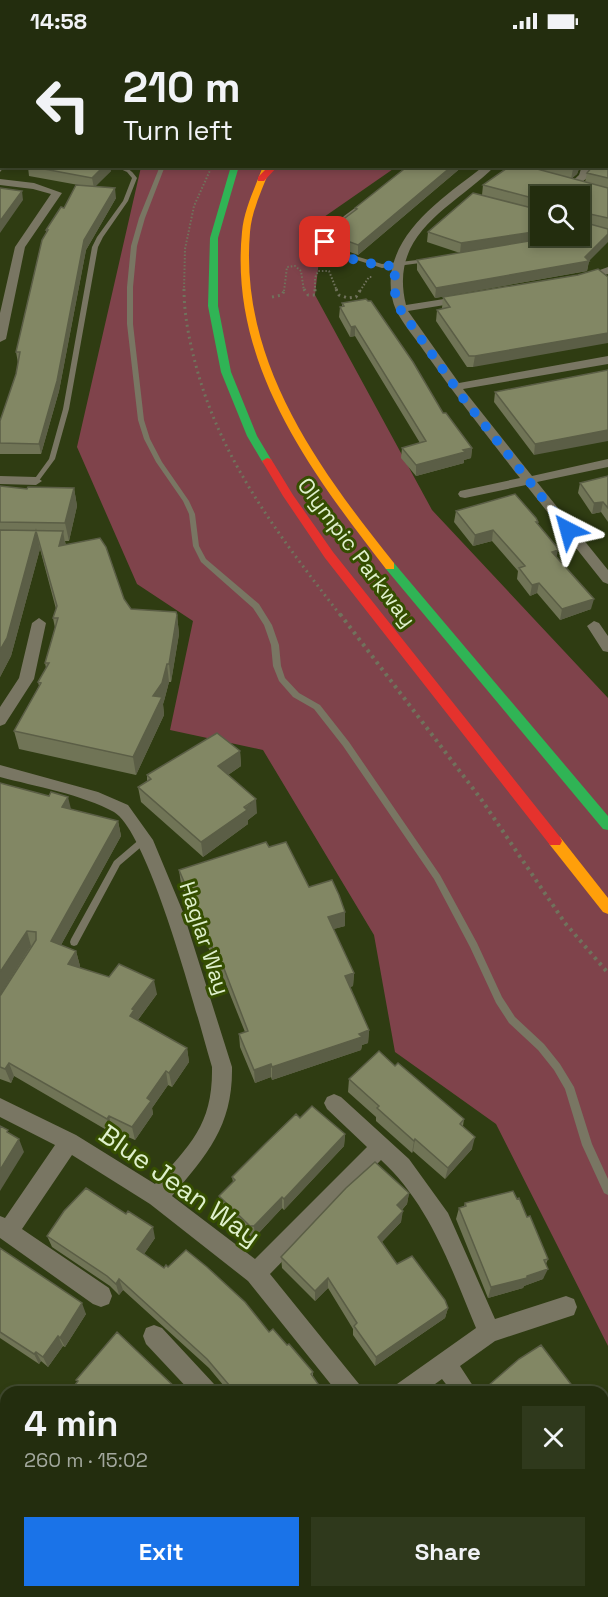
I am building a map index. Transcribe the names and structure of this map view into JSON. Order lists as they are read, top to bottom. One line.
{"streets":{"main road":["Olympic Parkway"],"street":["Haglar Way","Blue Jean Way"]},"crossings":[["Haglar Way","Blue Jean Way"]],"page":{"status":"14:58","turn":["210 m","Turn left"],"heading":["4 min","260 m · 15:02"],"buttons":["Exit","Share"]}}
